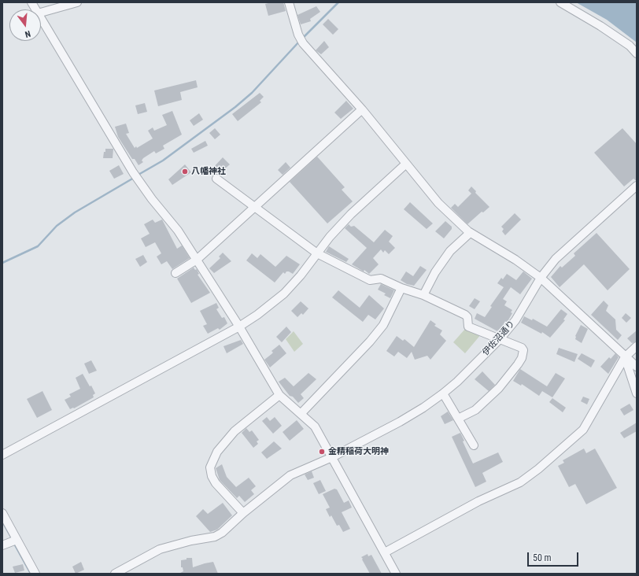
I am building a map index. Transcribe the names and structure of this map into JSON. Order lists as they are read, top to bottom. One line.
{"streets":{"street":["伊佐沼通り"]},"places":["八幡神社","金精稲荷大明神"],"scale_bar":"50 m","north":"bottom"}
